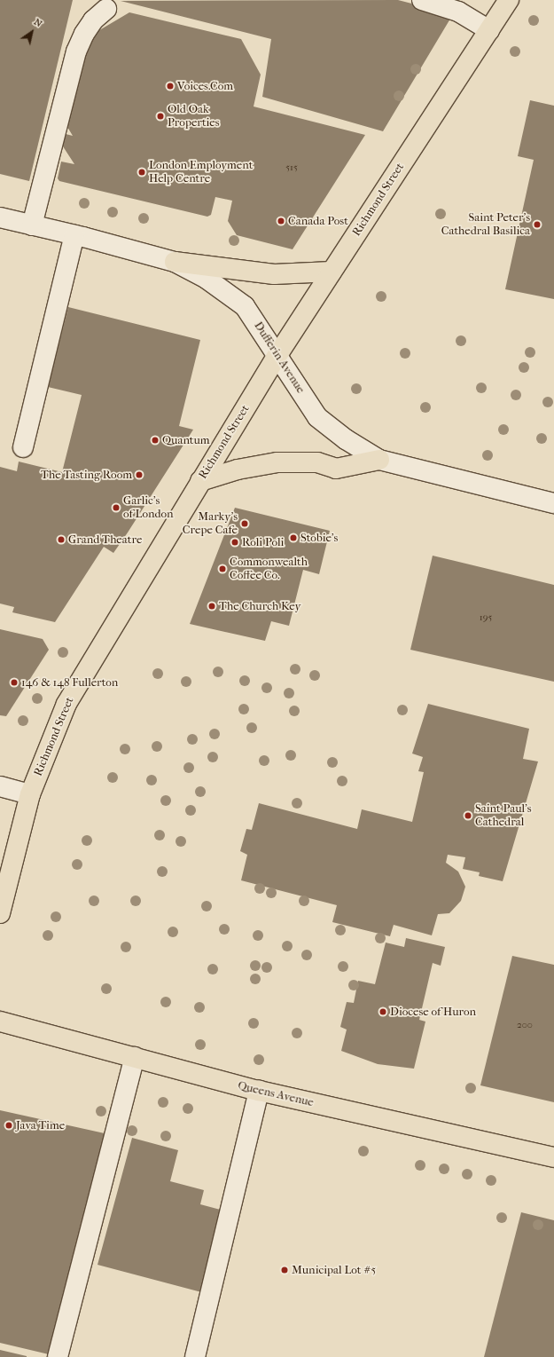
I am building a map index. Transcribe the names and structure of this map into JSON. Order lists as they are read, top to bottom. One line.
{"streets":{"main road":["Richmond Street","Queens Avenue"],"street":["Dufferin Avenue"]},"crossings":[["Richmond Street","Dufferin Avenue"]],"places":["Voices.Com","Old Oak Properties","London Employment Help Centre","Canada Post","Saint Peter's Cathedral Basilica","Quantum","The Tasting Room","Garlic's of London","Marky's Crepe Cafe","Stobie's","Grand Theatre","Roli Poli","Commonwealth Coffee Co.","The Church Key","146 & 148 Fullerton","Saint Paul's Cathedral","Diocese of Huron","Java Time","Municipal Lot #5"],"house_numbers":["515","195","200"],"north":"top right"}
